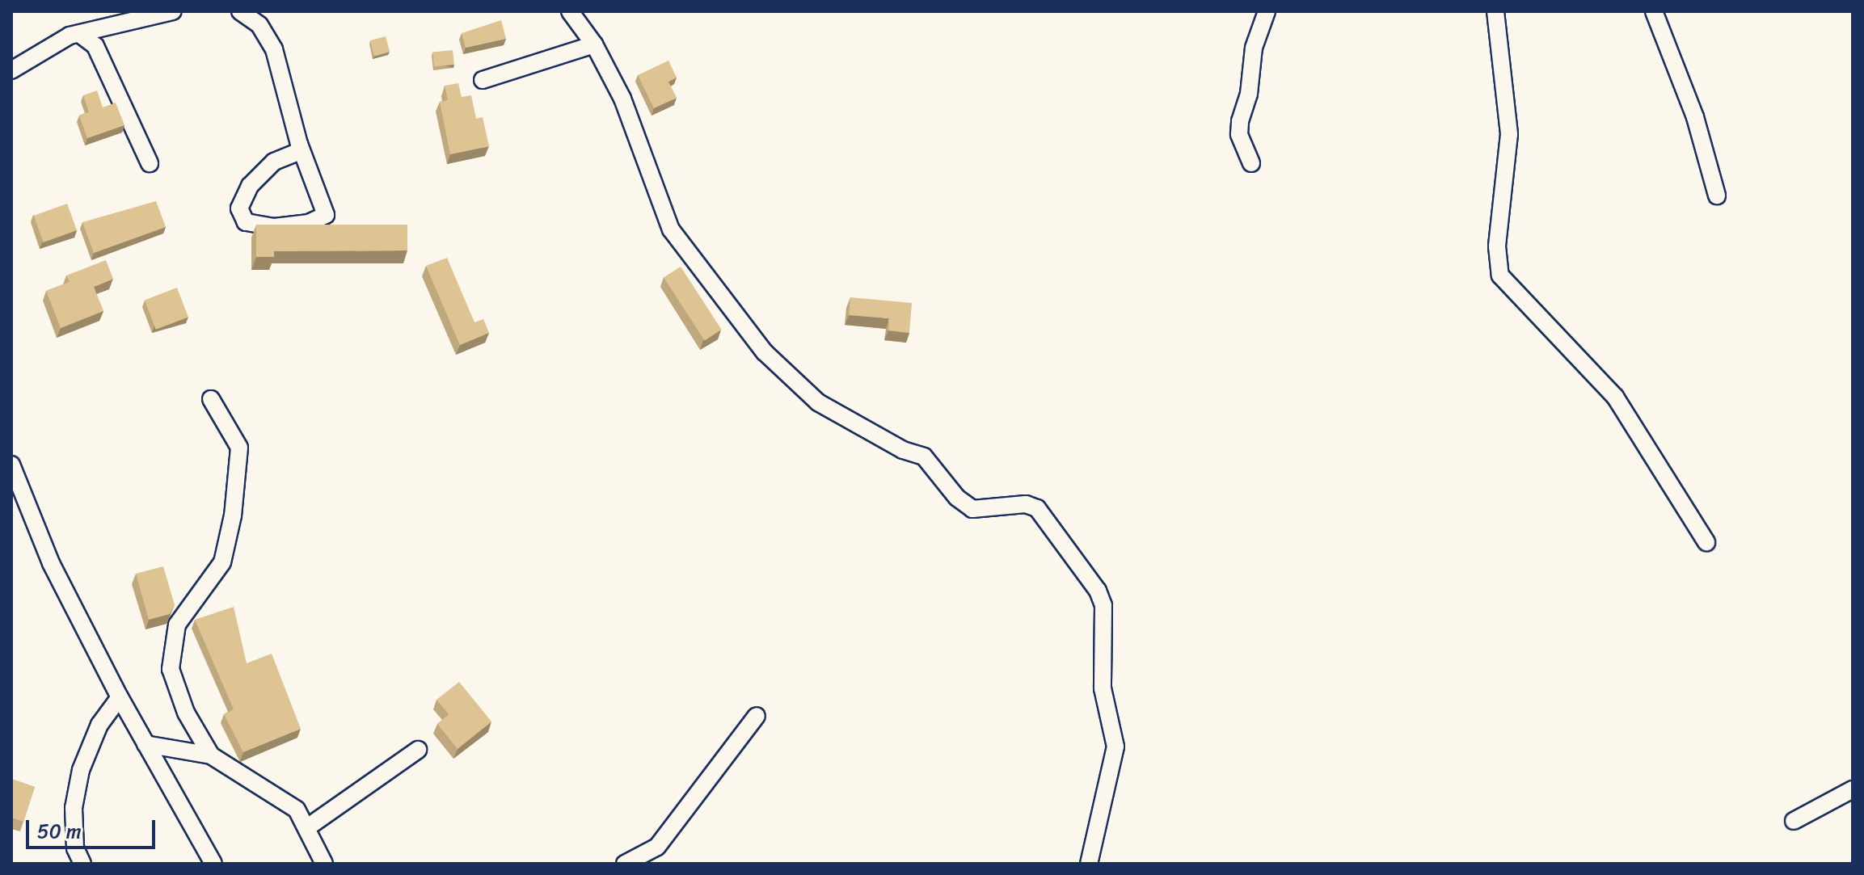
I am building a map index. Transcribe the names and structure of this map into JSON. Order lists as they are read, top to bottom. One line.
{"scale_bar":"50 m"}
